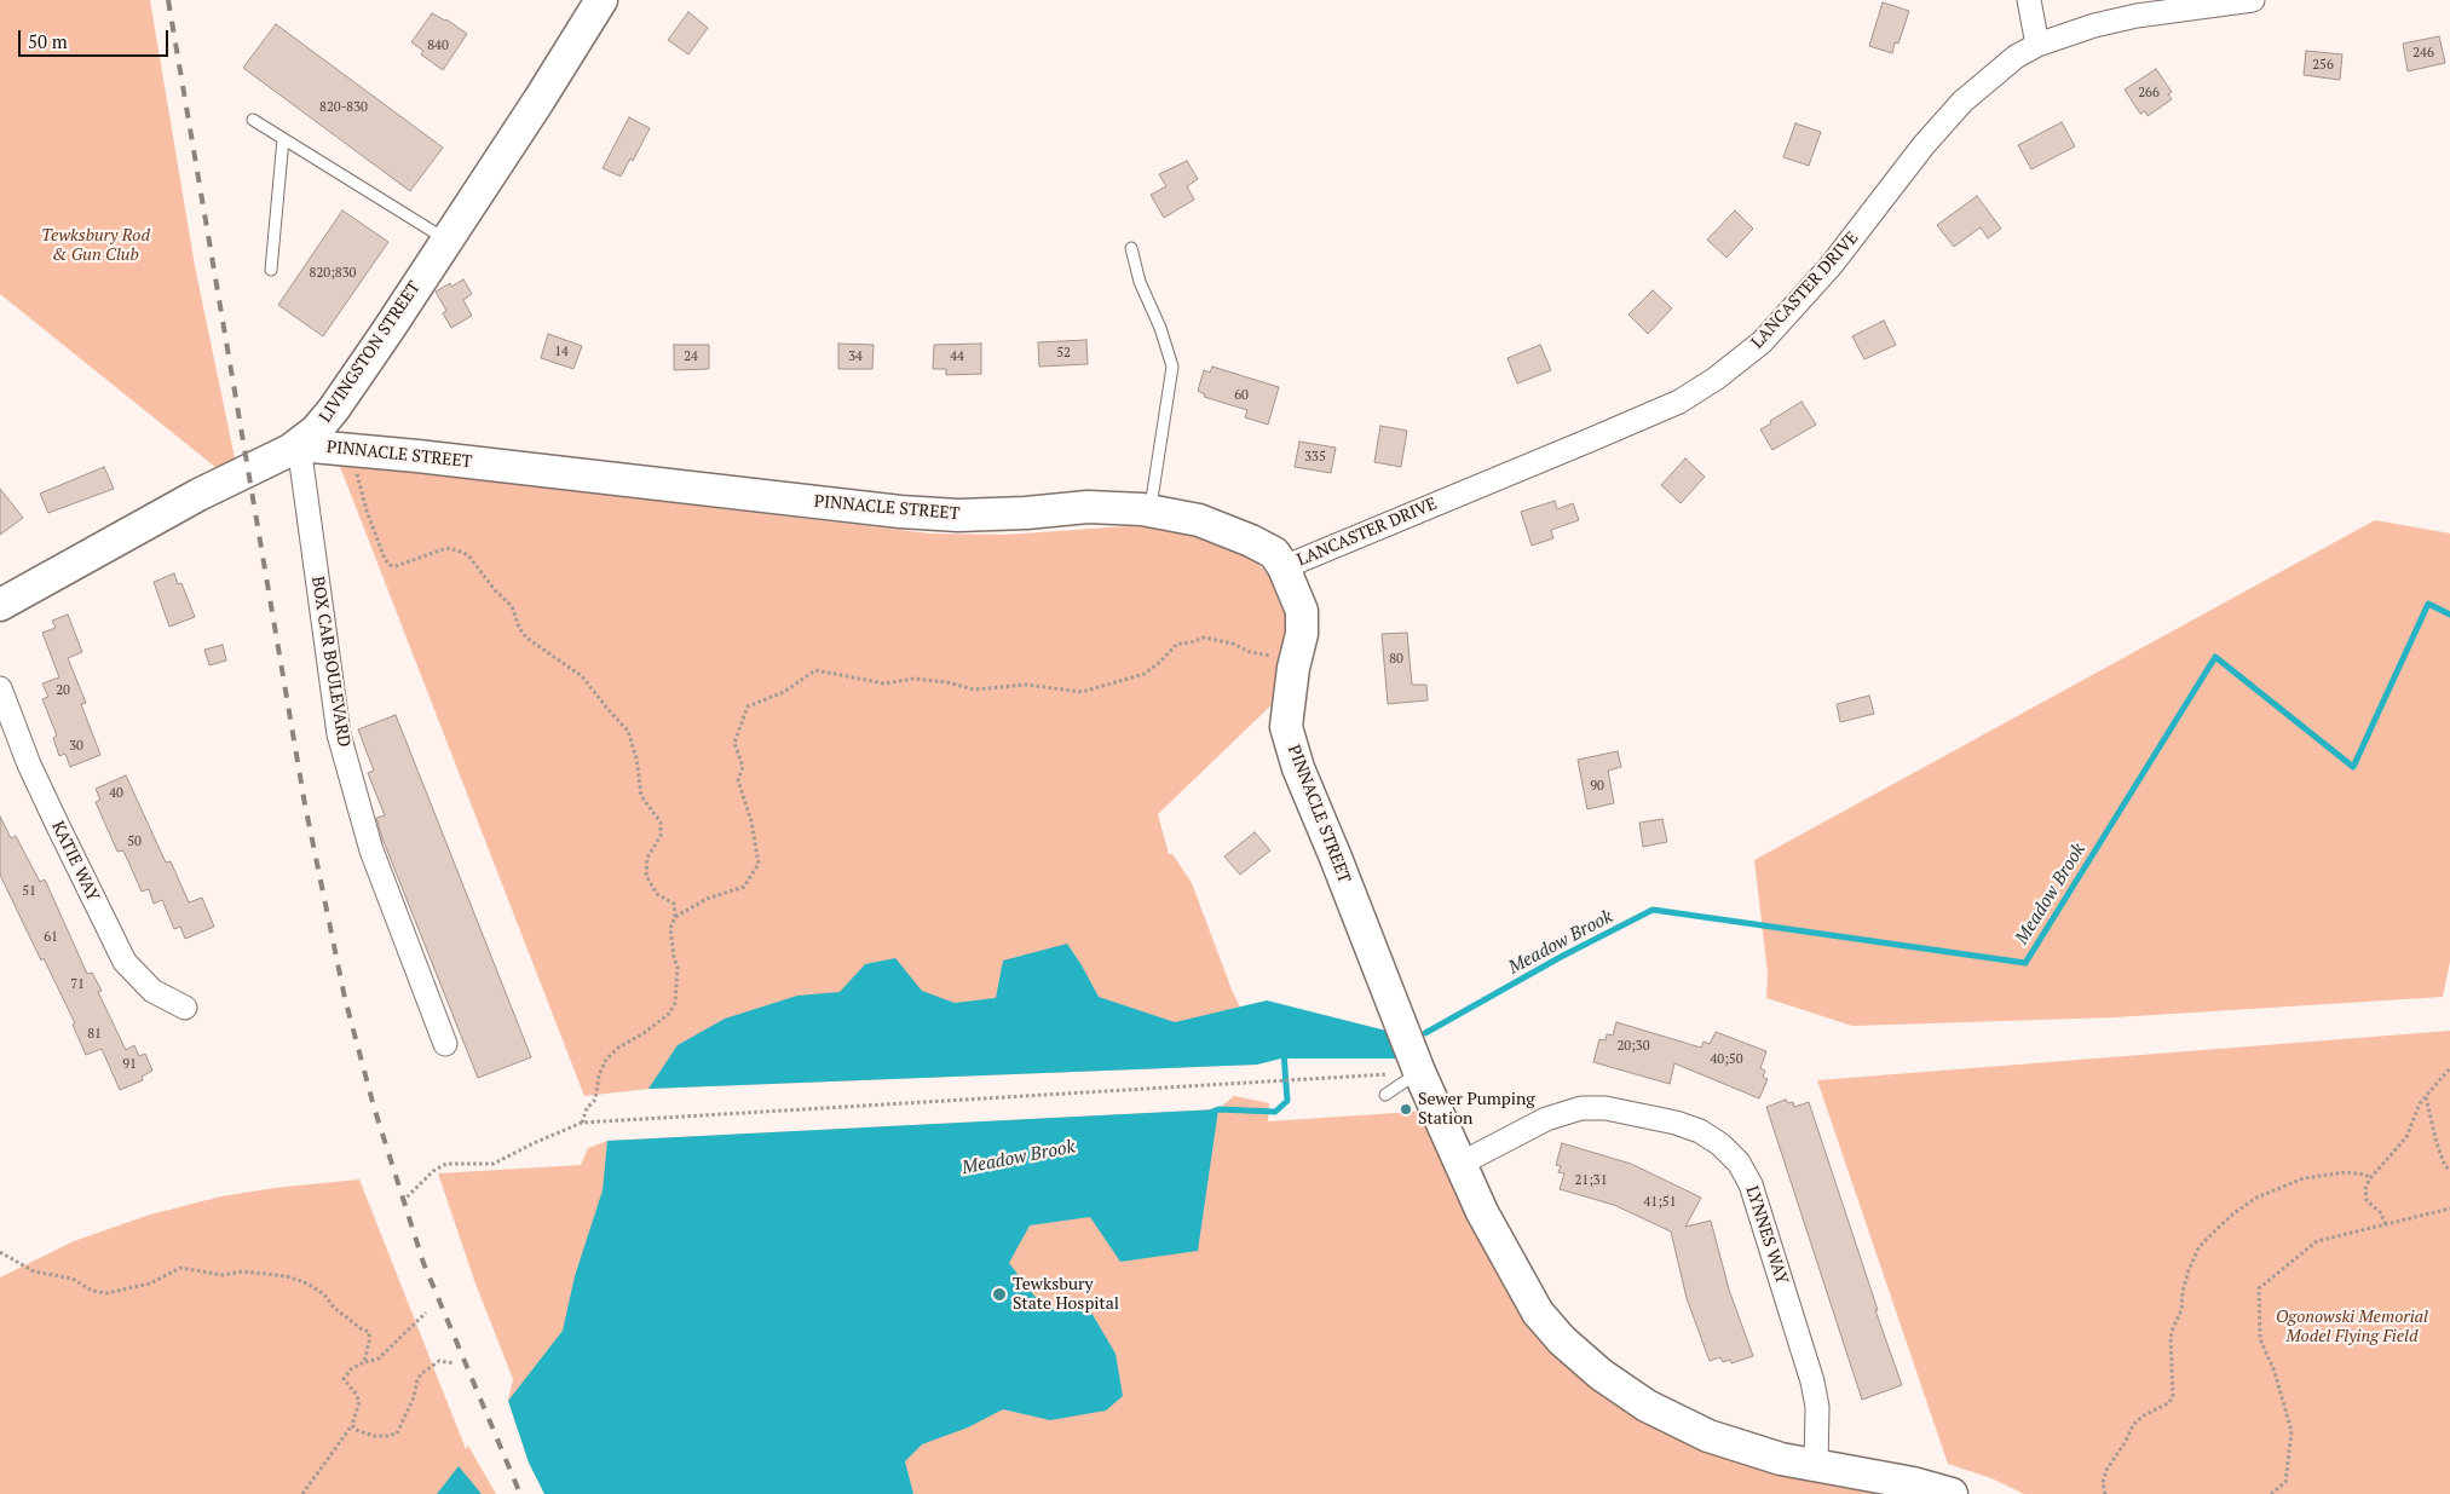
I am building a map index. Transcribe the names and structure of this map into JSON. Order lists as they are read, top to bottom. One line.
{"streets":{"street":["LANCASTER DRIVE","LIVINGSTON STREET","PINNACLE STREET","BOX CAR BOULEVARD","KATIE WAY","LYNNES WAY"]},"crossings":[["LANCASTER DRIVE","PINNACLE STREET"],["LIVINGSTON STREET","PINNACLE STREET"],["LIVINGSTON STREET","BOX CAR BOULEVARD"],["PINNACLE STREET","BOX CAR BOULEVARD"],["PINNACLE STREET","LYNNES WAY"]],"water":["Meadow Brook"],"parks":["Tewksbury Rod & Gun Club","Ogonowski Memorial Model Flying Field"],"places":["Sewer Pumping Station","Tewksbury State Hospital"],"house_numbers":["840","246","256","266","820-830","820;830","14","52","24","34","44","60","335","80","20","30","90","40","50","51","61","71","81","20;30","40;50","91","21;31","41;51"],"scale_bar":"50 m"}
